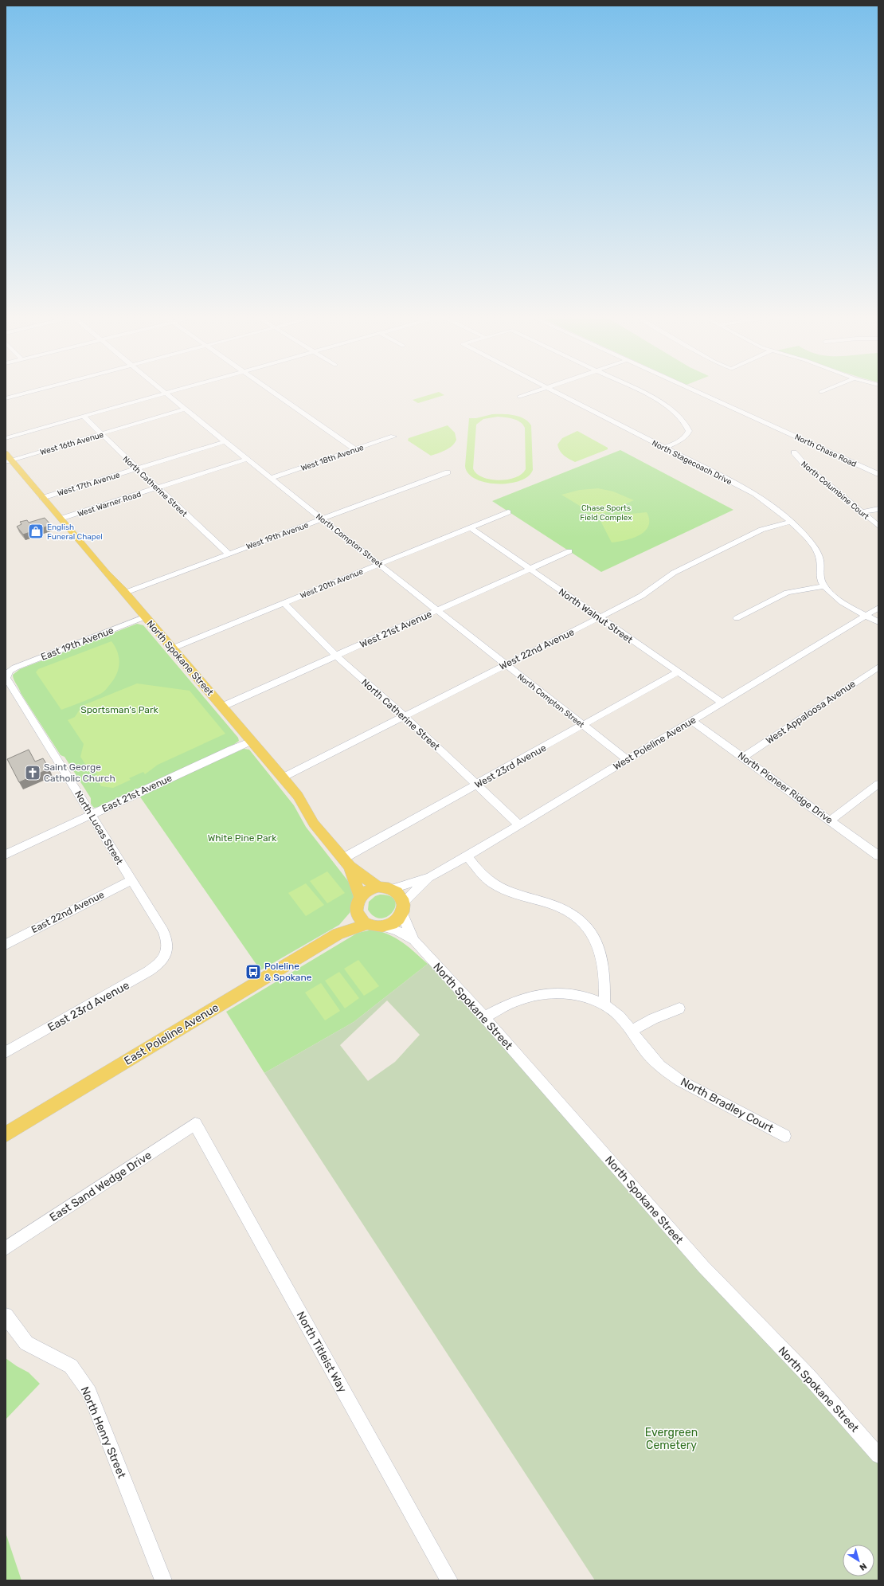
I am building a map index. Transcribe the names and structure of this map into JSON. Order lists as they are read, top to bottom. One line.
{"streets":{"main road":["North Spokane Street","East Poleline Avenue"],"street":["West 16th Avenue","North Chase Road","West 18th Avenue","North Stagecoach Drive","West 17th Avenue","North Catherine Street","North Columbine Court","West Warner Road","West 19th Avenue","North Compton Street","West 20th Avenue","North Walnut Street","West 21st Avenue","East 19th Avenue","West 22nd Avenue","West Appaloosa Avenue","West Poleline Avenue","West 23rd Avenue","North Pioneer Ridge Drive","East 21st Avenue","North Lucas Street","East 22nd Avenue","East 23rd Avenue","North Bradley Court","East Sand Wedge Drive","North Titleist Way","North Henry Street"]},"crossings":[["West 16th Avenue","North Catherine Street"],["West 16th Avenue","North Compton Street"],["West 16th Avenue","North Spokane Street"],["West 18th Avenue","North Compton Street"],["North Stagecoach Drive","West 22nd Avenue"],["West 17th Avenue","North Catherine Street"],["West 17th Avenue","North Compton Street"],["West 17th Avenue","North Spokane Street"],["North Catherine Street","West Warner Road"],["North Catherine Street","West 19th Avenue"],["North Catherine Street","West 20th Avenue"],["North Catherine Street","West 21st Avenue"],["North Catherine Street","West 22nd Avenue"],["North Catherine Street","West Poleline Avenue"],["North Catherine Street","West 23rd Avenue"],["West Warner Road","North Compton Street"],["West Warner Road","North Spokane Street"],["West 19th Avenue","North Compton Street"],["West 19th Avenue","North Spokane Street"],["North Compton Street","West 20th Avenue"],["North Compton Street","West 21st Avenue"],["North Compton Street","West 22nd Avenue"],["North Compton Street","West Poleline Avenue"],["North Compton Street","West 23rd Avenue"],["West 20th Avenue","North Walnut Street"],["West 20th Avenue","North Spokane Street"],["North Walnut Street","West 21st Avenue"],["North Walnut Street","West 22nd Avenue"],["North Walnut Street","West Poleline Avenue"],["North Walnut Street","West 23rd Avenue"],["West 21st Avenue","North Spokane Street"],["East 19th Avenue","North Spokane Street"],["East 19th Avenue","North Lucas Street"],["West 22nd Avenue","North Spokane Street"],["North Spokane Street","West Poleline Avenue"],["North Spokane Street","West 23rd Avenue"],["North Spokane Street","East 21st Avenue"],["North Spokane Street","East Poleline Avenue"],["West Appaloosa Avenue","North Pioneer Ridge Drive"],["West Poleline Avenue","North Pioneer Ridge Drive"],["West Poleline Avenue","East Poleline Avenue"],["East 21st Avenue","North Lucas Street"],["North Lucas Street","East 22nd Avenue"],["North Lucas Street","East 23rd Avenue"],["East Sand Wedge Drive","North Titleist Way"]],"parks":["Chase Sports Field Complex","Sportsman's Park","White Pine Park","Evergreen Cemetery"],"places":{"shop":["English Funeral Chapel"],"church":["Saint George Catholic Church"],"bus stop":["Poleline & Spokane"]},"north":"bottom right"}
